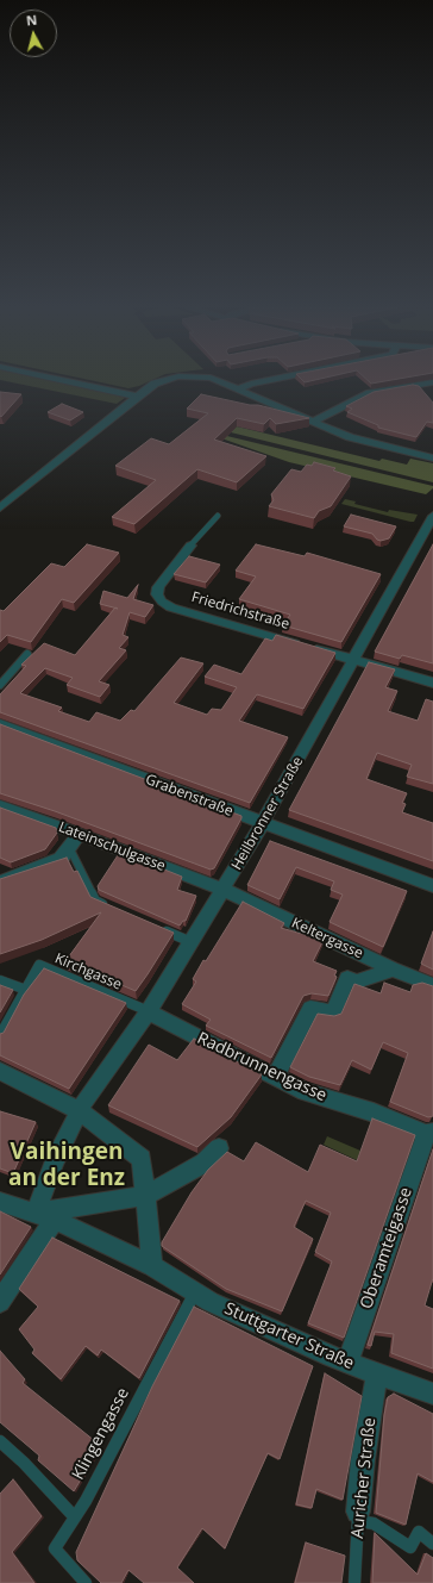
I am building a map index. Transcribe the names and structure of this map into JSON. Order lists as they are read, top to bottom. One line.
{"streets":{"street":["Friedrichstraße","Grabenstraße","Heilbronner Straße","Lateinschulgasse","Keltergasse","Radbrunnengasse","Oberamteigasse","Stuttgarter Straße","Auricher Straße"],"lane":["Kirchgasse","Klingengasse"]},"crossings":[["Friedrichstraße","Heilbronner Straße"],["Grabenstraße","Heilbronner Straße"],["Heilbronner Straße","Lateinschulgasse"],["Heilbronner Straße","Keltergasse"],["Heilbronner Straße","Kirchgasse"],["Heilbronner Straße","Radbrunnengasse"],["Heilbronner Straße","Stuttgarter Straße"],["Lateinschulgasse","Keltergasse"],["Kirchgasse","Radbrunnengasse"],["Radbrunnengasse","Oberamteigasse"],["Oberamteigasse","Stuttgarter Straße"],["Stuttgarter Straße","Klingengasse"],["Stuttgarter Straße","Auricher Straße"]],"districts":["Vaihingen an der Enz"],"north":"top"}
